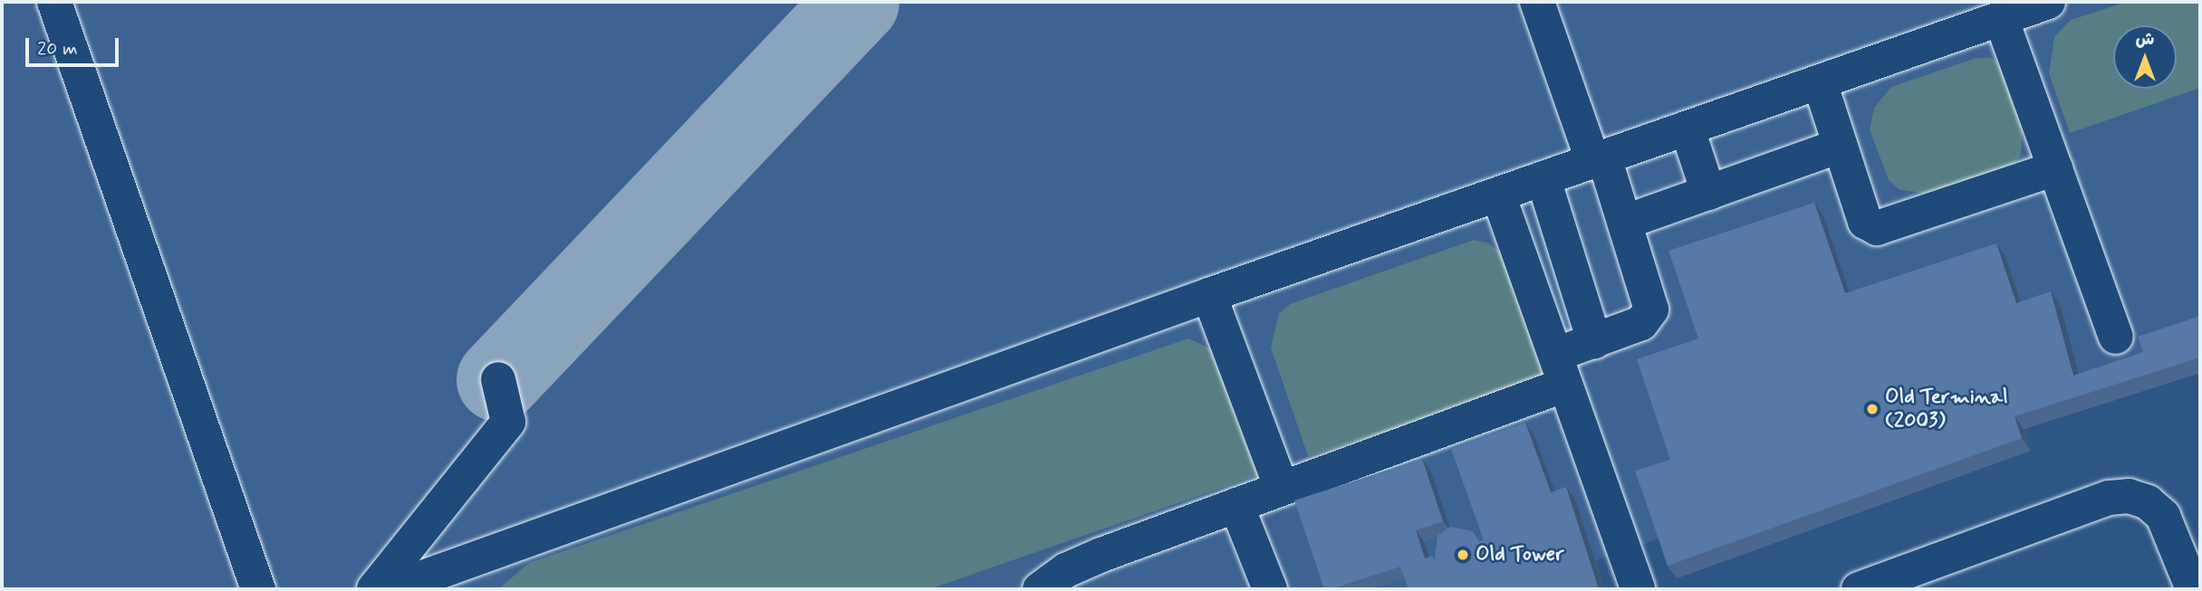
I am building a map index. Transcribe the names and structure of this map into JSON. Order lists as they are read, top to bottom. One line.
{"places":["Old Terminal (2003)","Old Tower"],"scale_bar":"20 m","north":"top"}
